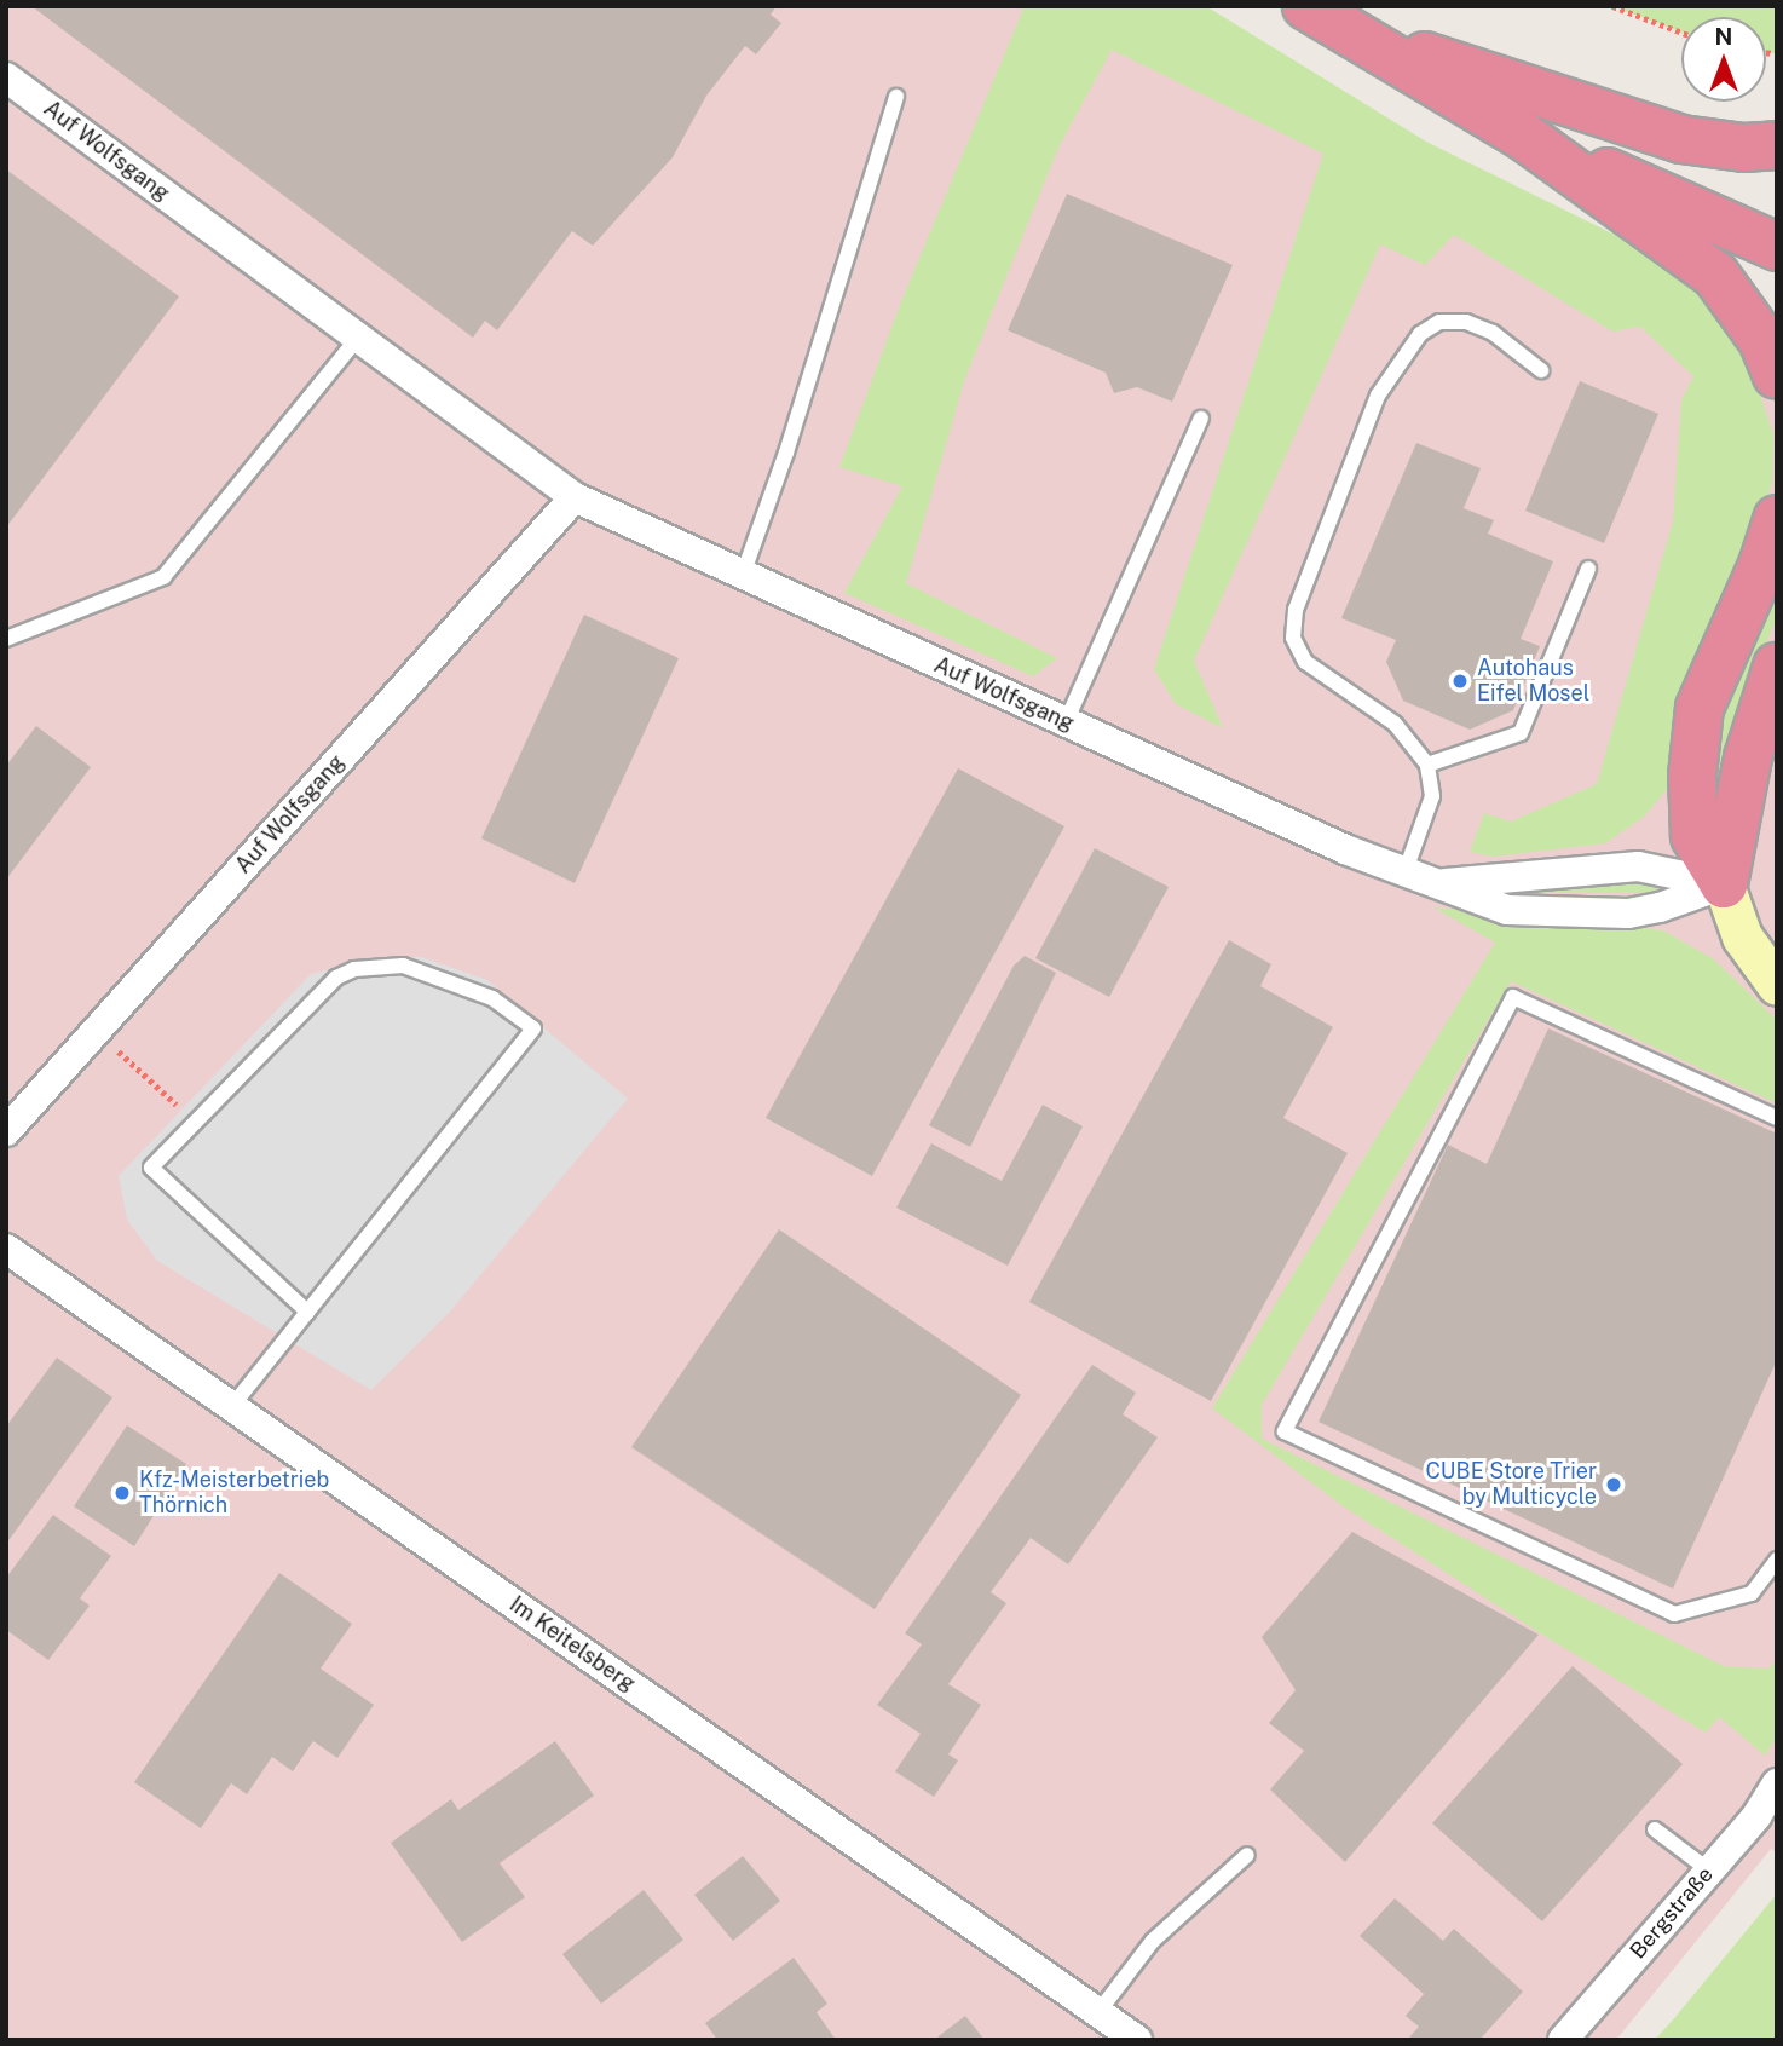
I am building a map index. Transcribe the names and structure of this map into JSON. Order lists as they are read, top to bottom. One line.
{"streets":{"street":["Auf Wolfsgang","Im Keitelsberg","Bergstraße"]},"places":["Autohaus Eifel Mosel","CUBE Store Trier by Multicycle","Kfz-Meisterbetrieb Thörnich"],"north":"top"}
